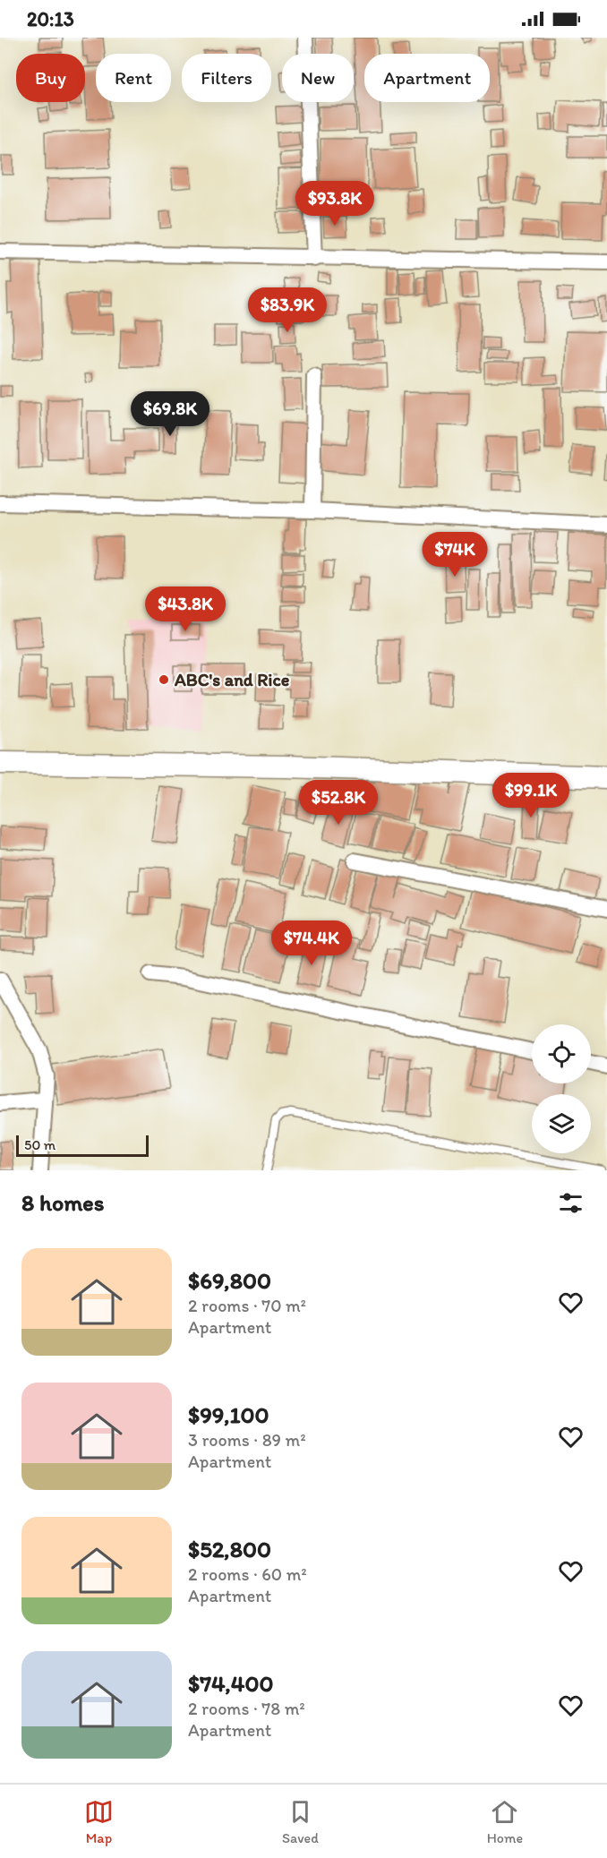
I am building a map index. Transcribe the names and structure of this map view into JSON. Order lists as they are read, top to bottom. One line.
{"places":["ABC's and Rice"],"scale_bar":"50 m","page":{"status":"20:13","chip":["Buy","Rent","Filters","New","Apartment"],"price":["$93.8K","$83.9K","$69.8K","$74K","$43.8K","$99.1K","$52.8K","$74.4K"],"scale":"50 m","heading":"8 homes","list":[{"name":"$69,800","note":"2 rooms · 70 m² · Apartment"},{"name":"$99,100","note":"3 rooms · 89 m² · Apartment"},{"name":"$52,800","note":"2 rooms · 60 m² · Apartment"},{"name":"$74,400","note":"2 rooms · 78 m² · Apartment"}],"tabs":["Map","Saved","Home"]}}
